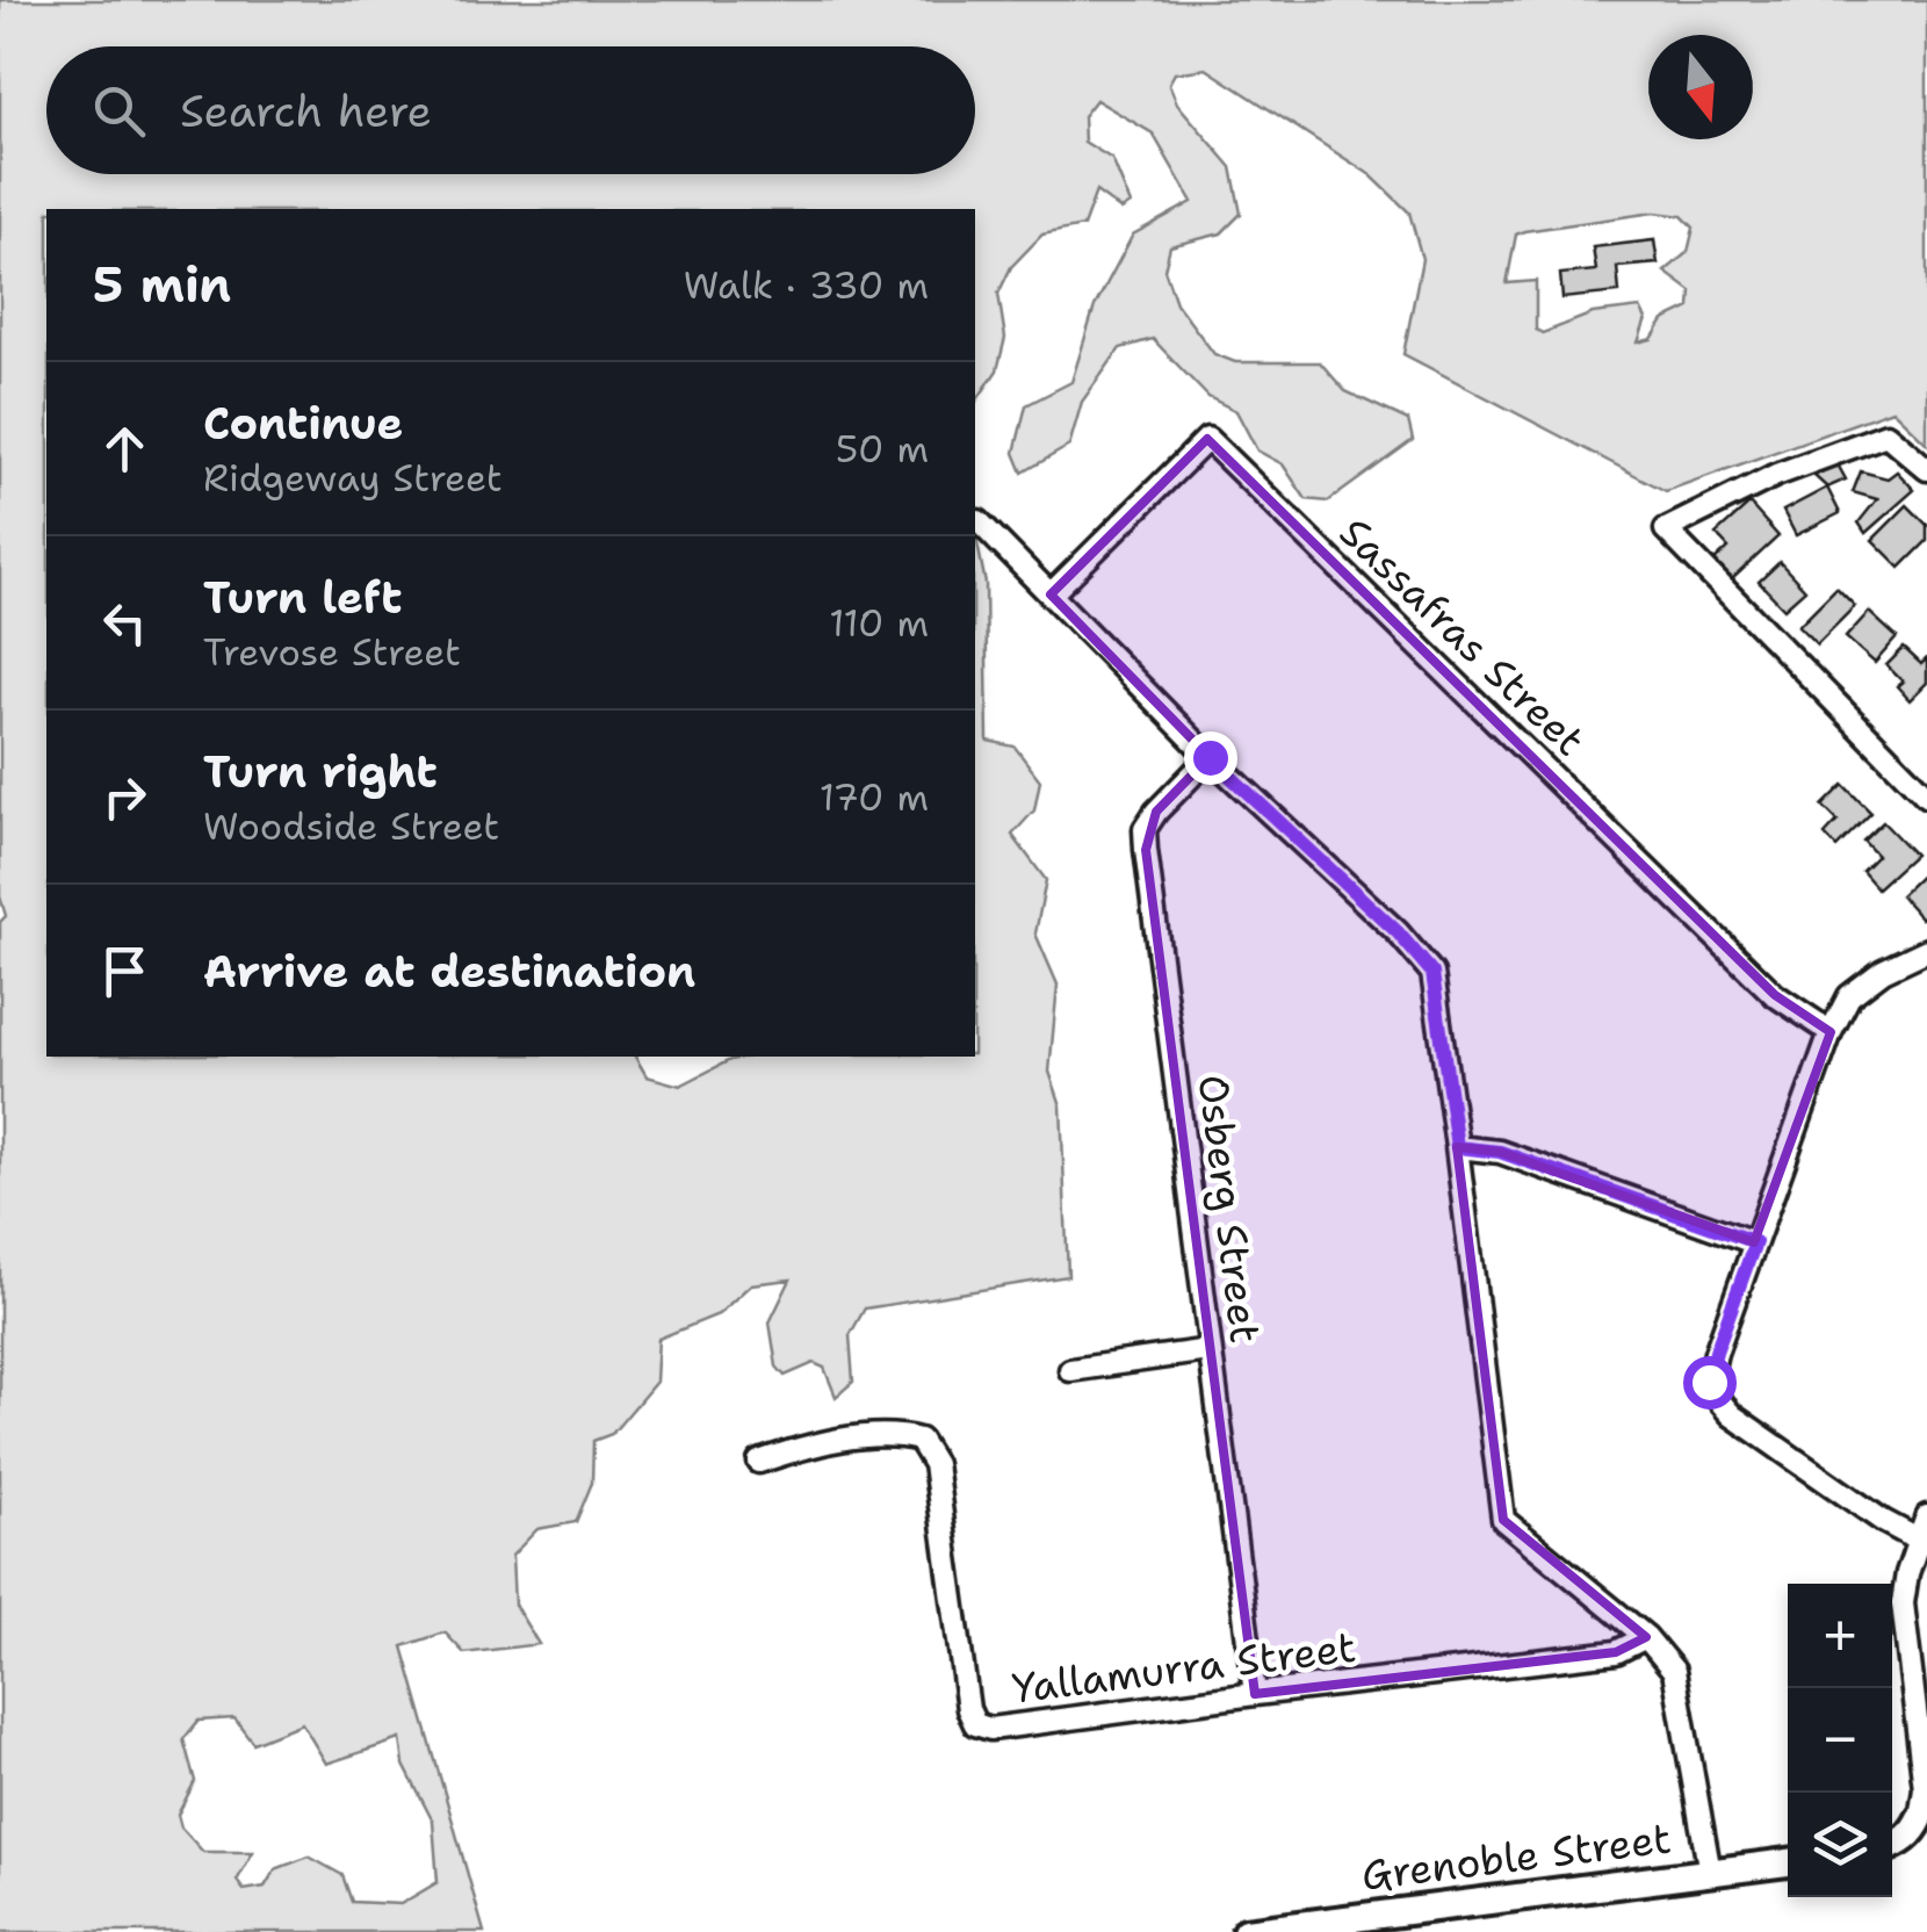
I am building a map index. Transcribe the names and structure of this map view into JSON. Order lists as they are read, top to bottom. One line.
{"streets":{"street":["Sassafras Street","Osberg Street","Yallamurra Street","Grenoble Street"]},"crossings":[["Osberg Street","Yallamurra Street"]],"north":"bottom","page":{"search":"Search here","heading":["5 min","Walk · 330 m"],"list":[["Continue","Ridgeway Street","50 m"],["Turn left","Trevose Street","110 m"],["Turn right","Woodside Street","170 m"],"Arrive at destination"],"map_buttons":["+","−"]}}
